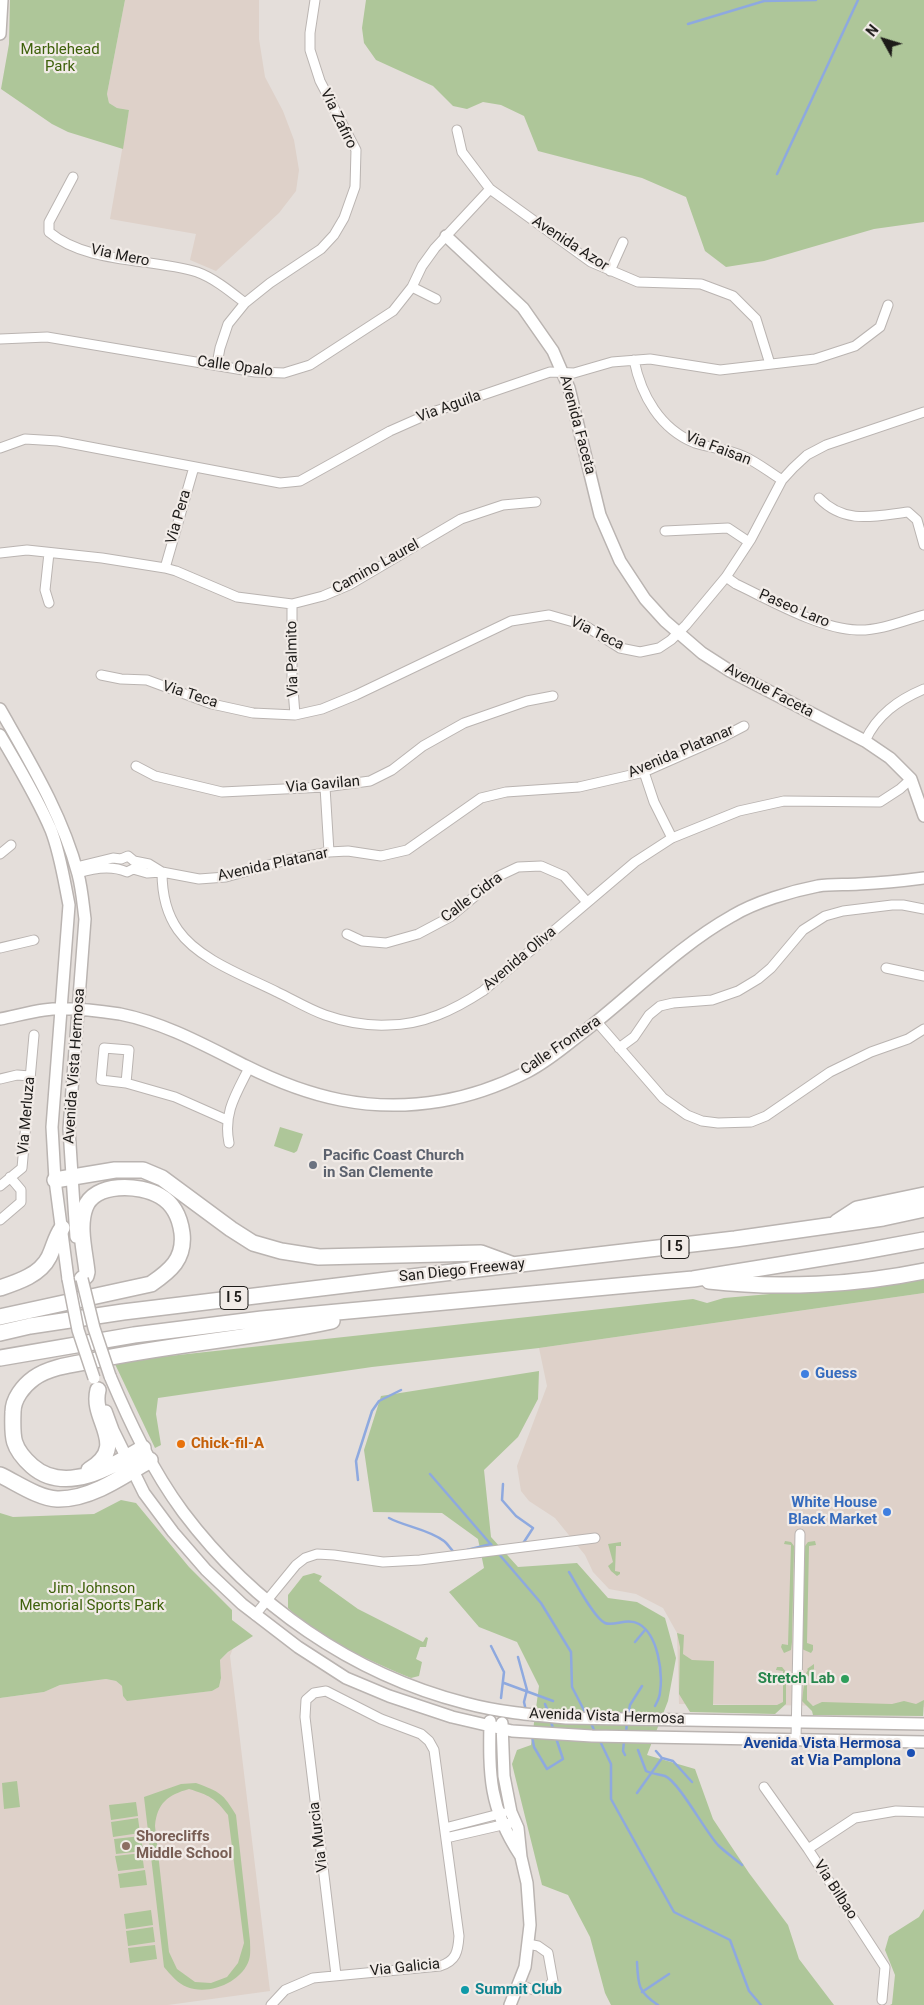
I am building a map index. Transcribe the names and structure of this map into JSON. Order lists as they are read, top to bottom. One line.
{"streets":{"highway":["I 5","San Diego Freeway"],"main road":["Avenida Faceta","Avenue Faceta","Calle Frontera","Avenida Vista Hermosa"],"street":["Via Zafiro","Avenida Azor","Via Mero","Calle Opalo","Via Aguila","Via Faisan","Via Pera","Camino Laurel","Paseo Laro","Via Teca","Via Palmito","Avenida Platanar","Via Gavilan","Calle Cidra","Avenida Oliva","Via Merluza","Via Murcia","Via Bilbao","Via Galicia"]},"crossings":[["Via Zafiro","Via Mero"],["Via Zafiro","Calle Opalo"],["Avenida Azor","Calle Opalo"],["Avenida Azor","Via Aguila"],["Calle Opalo","Avenida Faceta"],["Via Aguila","Avenida Faceta"],["Via Aguila","Via Faisan"],["Via Aguila","Via Pera"],["Avenida Faceta","Via Teca"],["Avenida Faceta","Avenue Faceta"],["Via Faisan","Via Teca"],["Via Pera","Camino Laurel"],["Camino Laurel","Via Palmito"],["Paseo Laro","Via Teca"],["Via Teca","Via Palmito"],["Via Teca","Avenue Faceta"],["Avenida Platanar","Avenida Oliva"],["Avenida Platanar","Avenida Vista Hermosa"],["Calle Cidra","Avenida Oliva"],["Calle Frontera","Avenida Vista Hermosa"],["Via Murcia","Via Galicia"]],"parks":["Marblehead Park","Jim Johnson Memorial Sports Park"],"places":["Pacific Coast Church in San Clemente","Guess","Chick-fil-A","White House Black Market","Stretch Lab","Avenida Vista Hermosa at Via Pamplona","Shorecliffs Middle School","Summit Club"],"north":"top left"}
